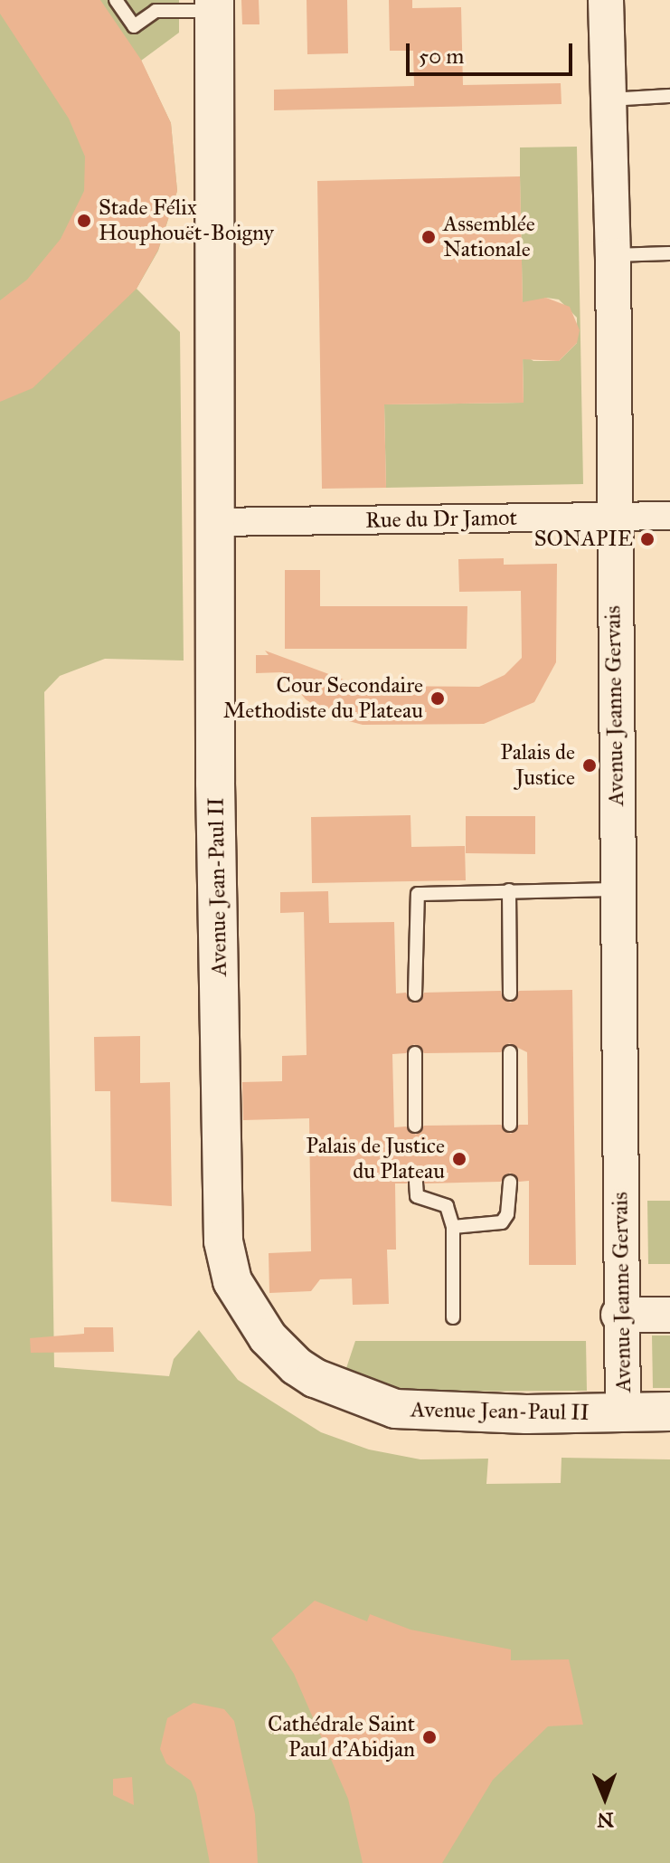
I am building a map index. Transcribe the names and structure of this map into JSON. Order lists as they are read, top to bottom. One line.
{"streets":{"main road":["Avenue Jean-Paul II"],"street":["Rue du Dr Jamot","Avenue Jeanne Gervais"]},"crossings":[["Rue du Dr Jamot","Avenue Jeanne Gervais"],["Rue du Dr Jamot","Avenue Jean-Paul II"],["Avenue Jeanne Gervais","Avenue Jean-Paul II"]],"places":["Stade Félix Houphouët-Boigny","Assemblée Nationale","SONAPIE","Cour Secondaire Methodiste du Plateau","Palais de Justice","Palais de Justice du Plateau","Cathédrale Saint Paul d'Abidjan"],"scale_bar":"50 m","north":"bottom"}
